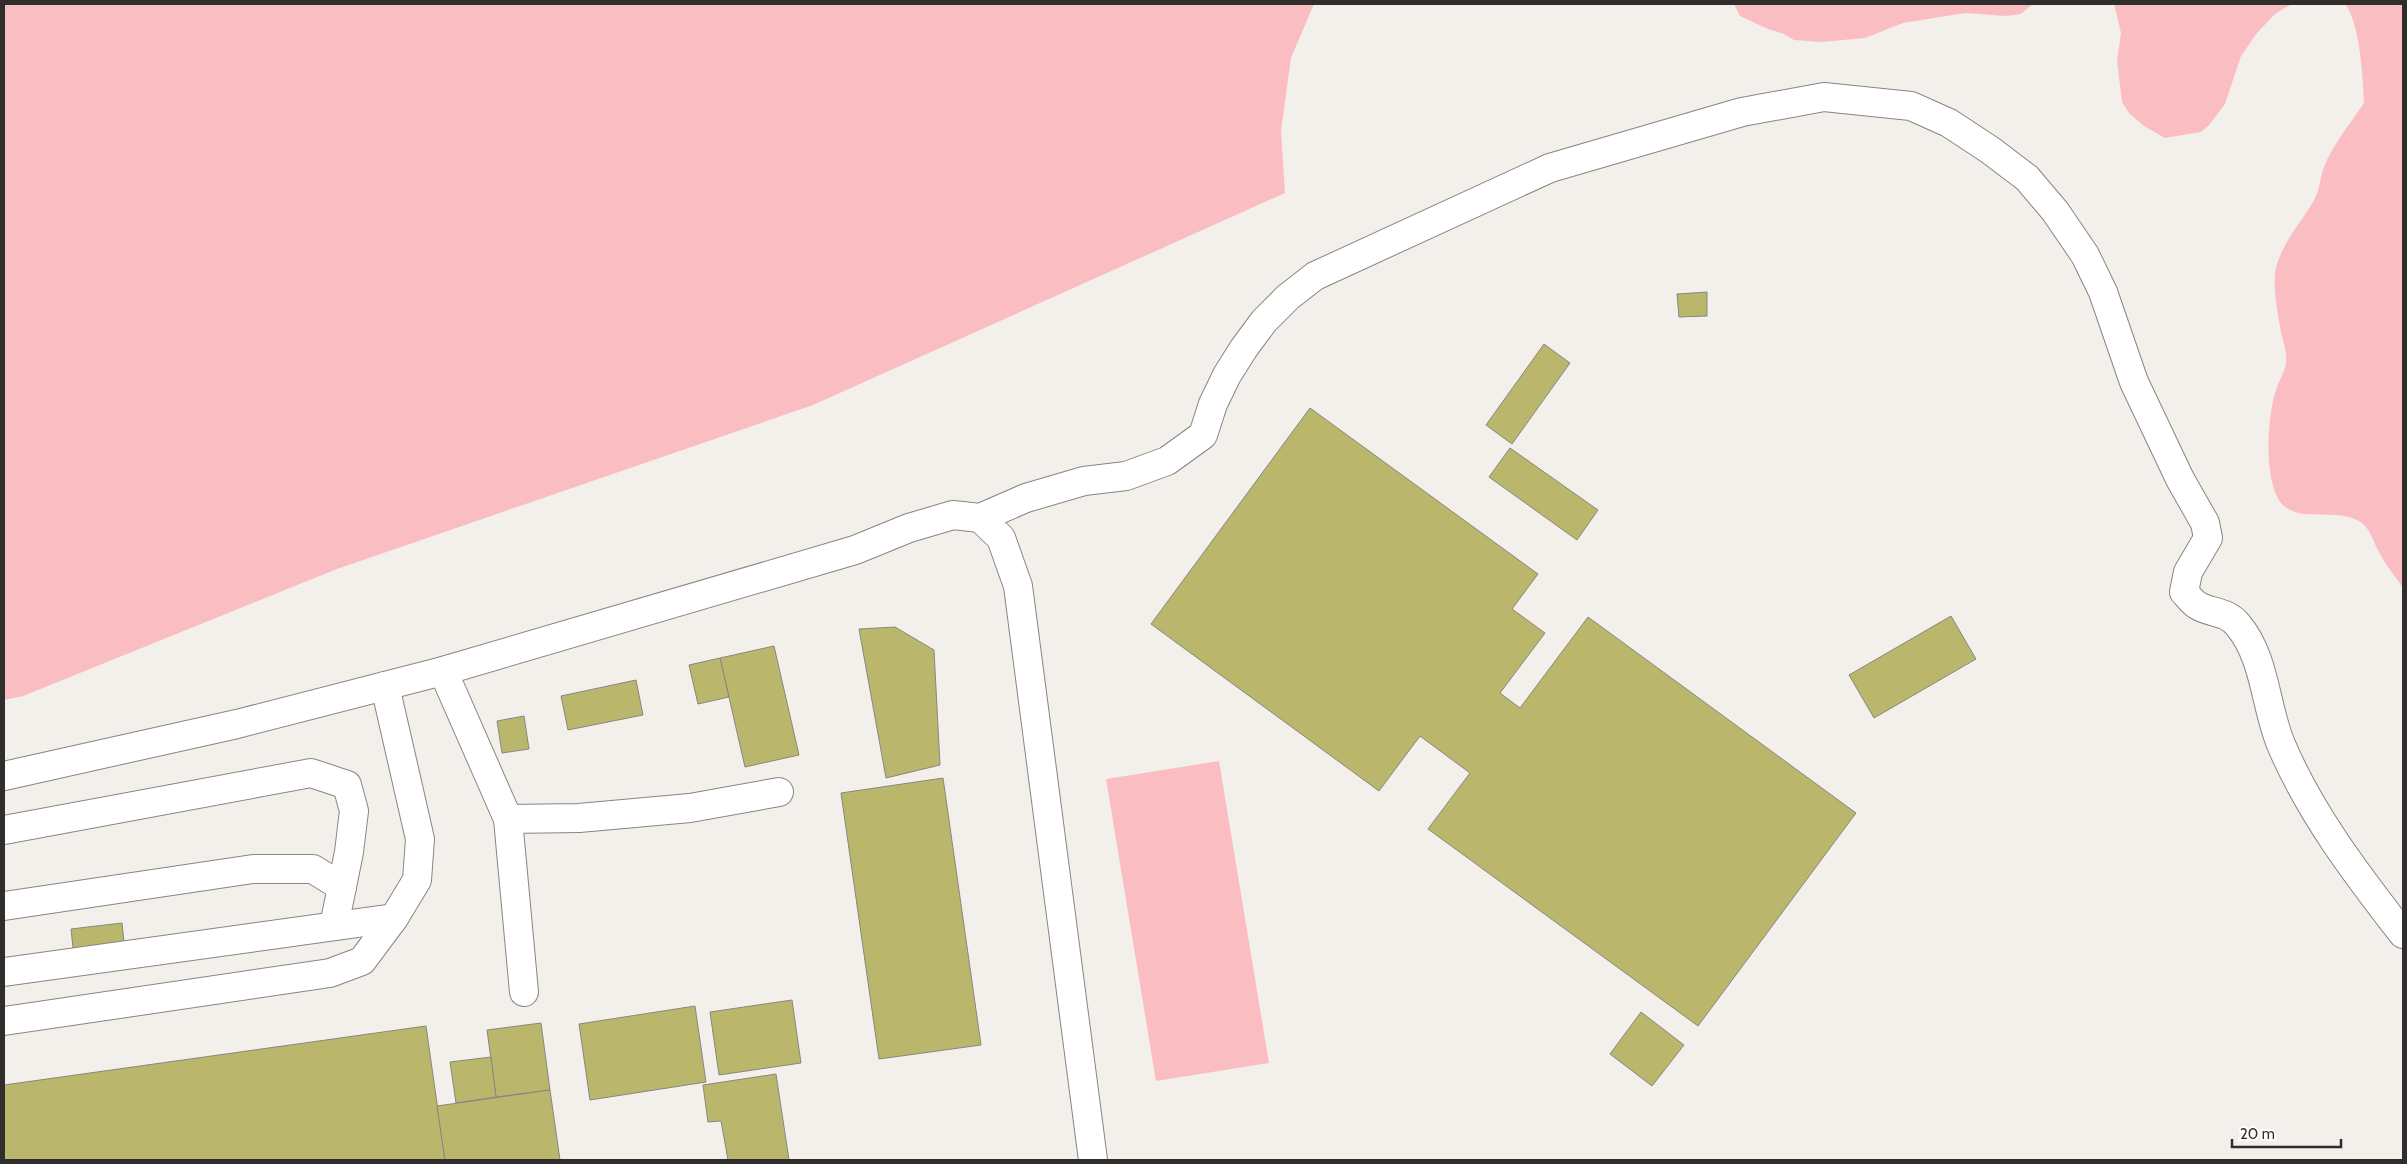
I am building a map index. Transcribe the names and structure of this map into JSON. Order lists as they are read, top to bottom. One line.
{"scale_bar":"20 m"}
